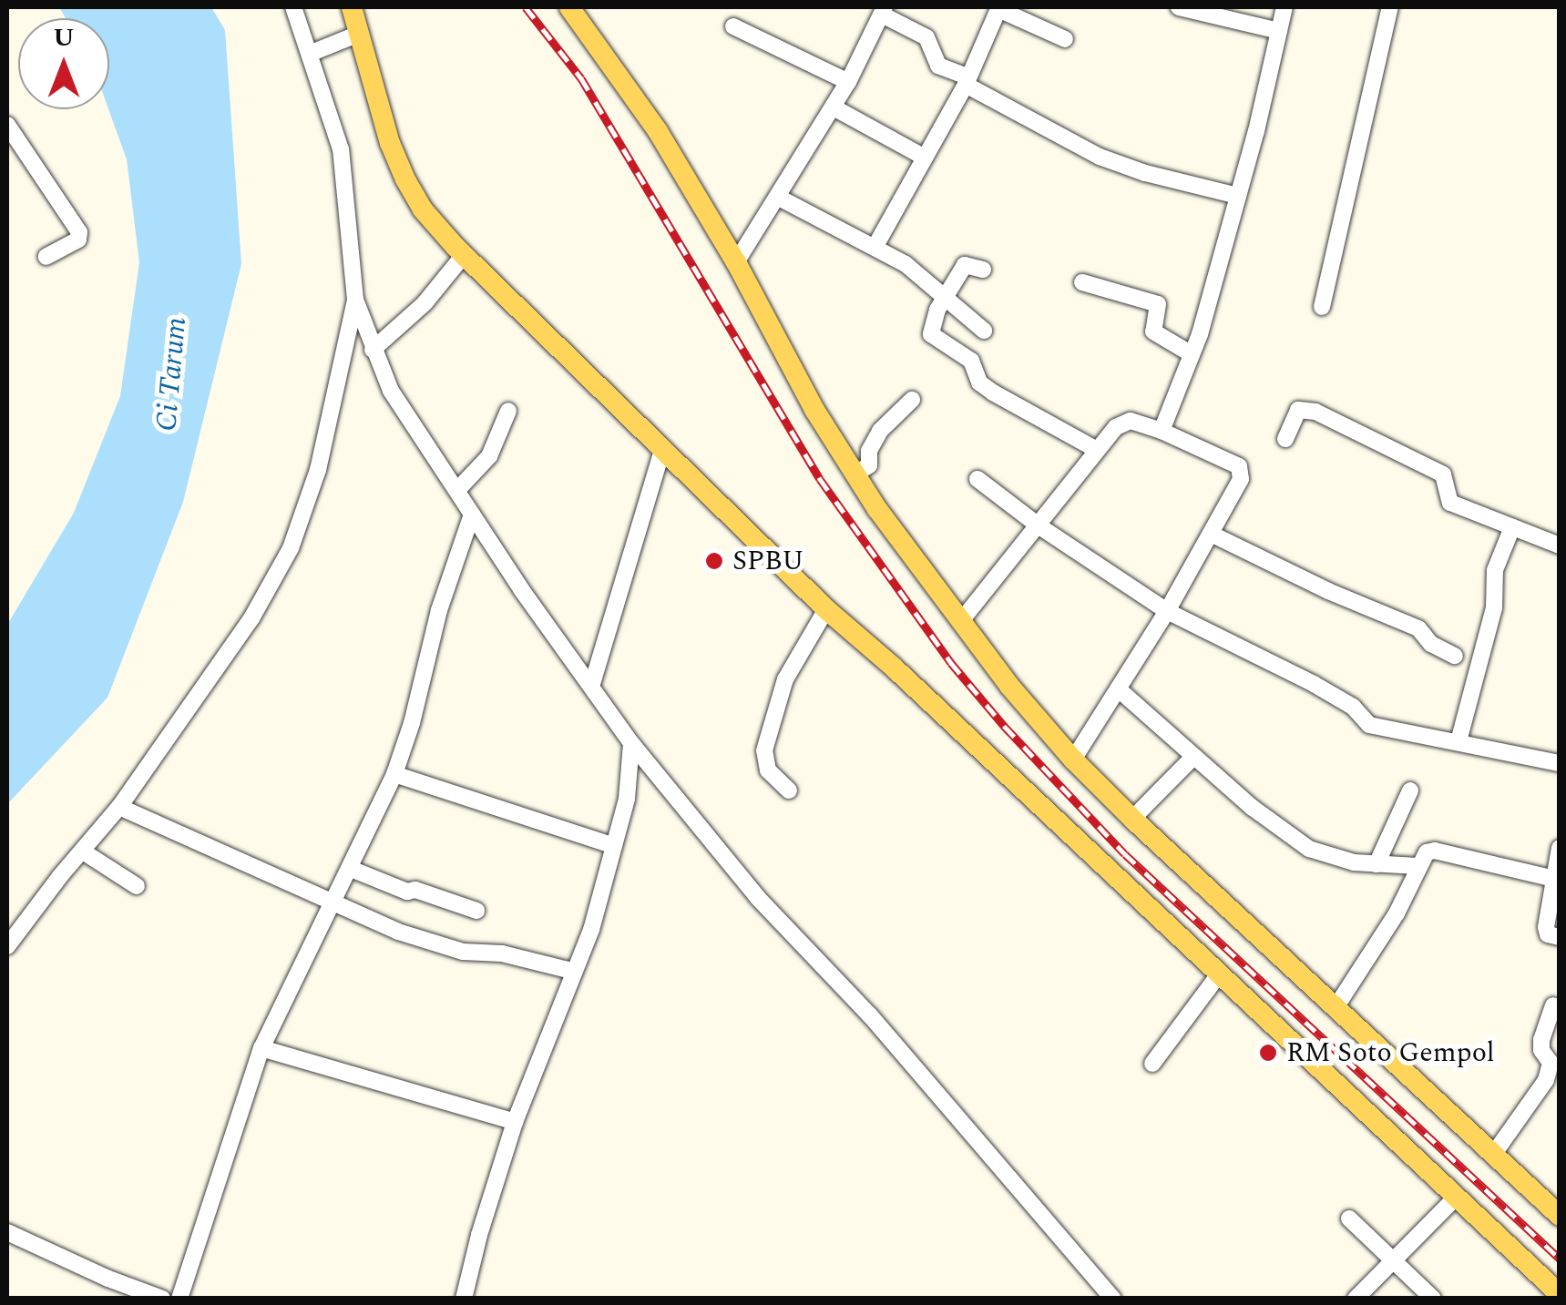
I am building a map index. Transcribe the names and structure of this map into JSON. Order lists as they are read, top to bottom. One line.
{"water":["Ci Tarum"],"places":["SPBU","RM Soto Gempol"],"north":"top"}
